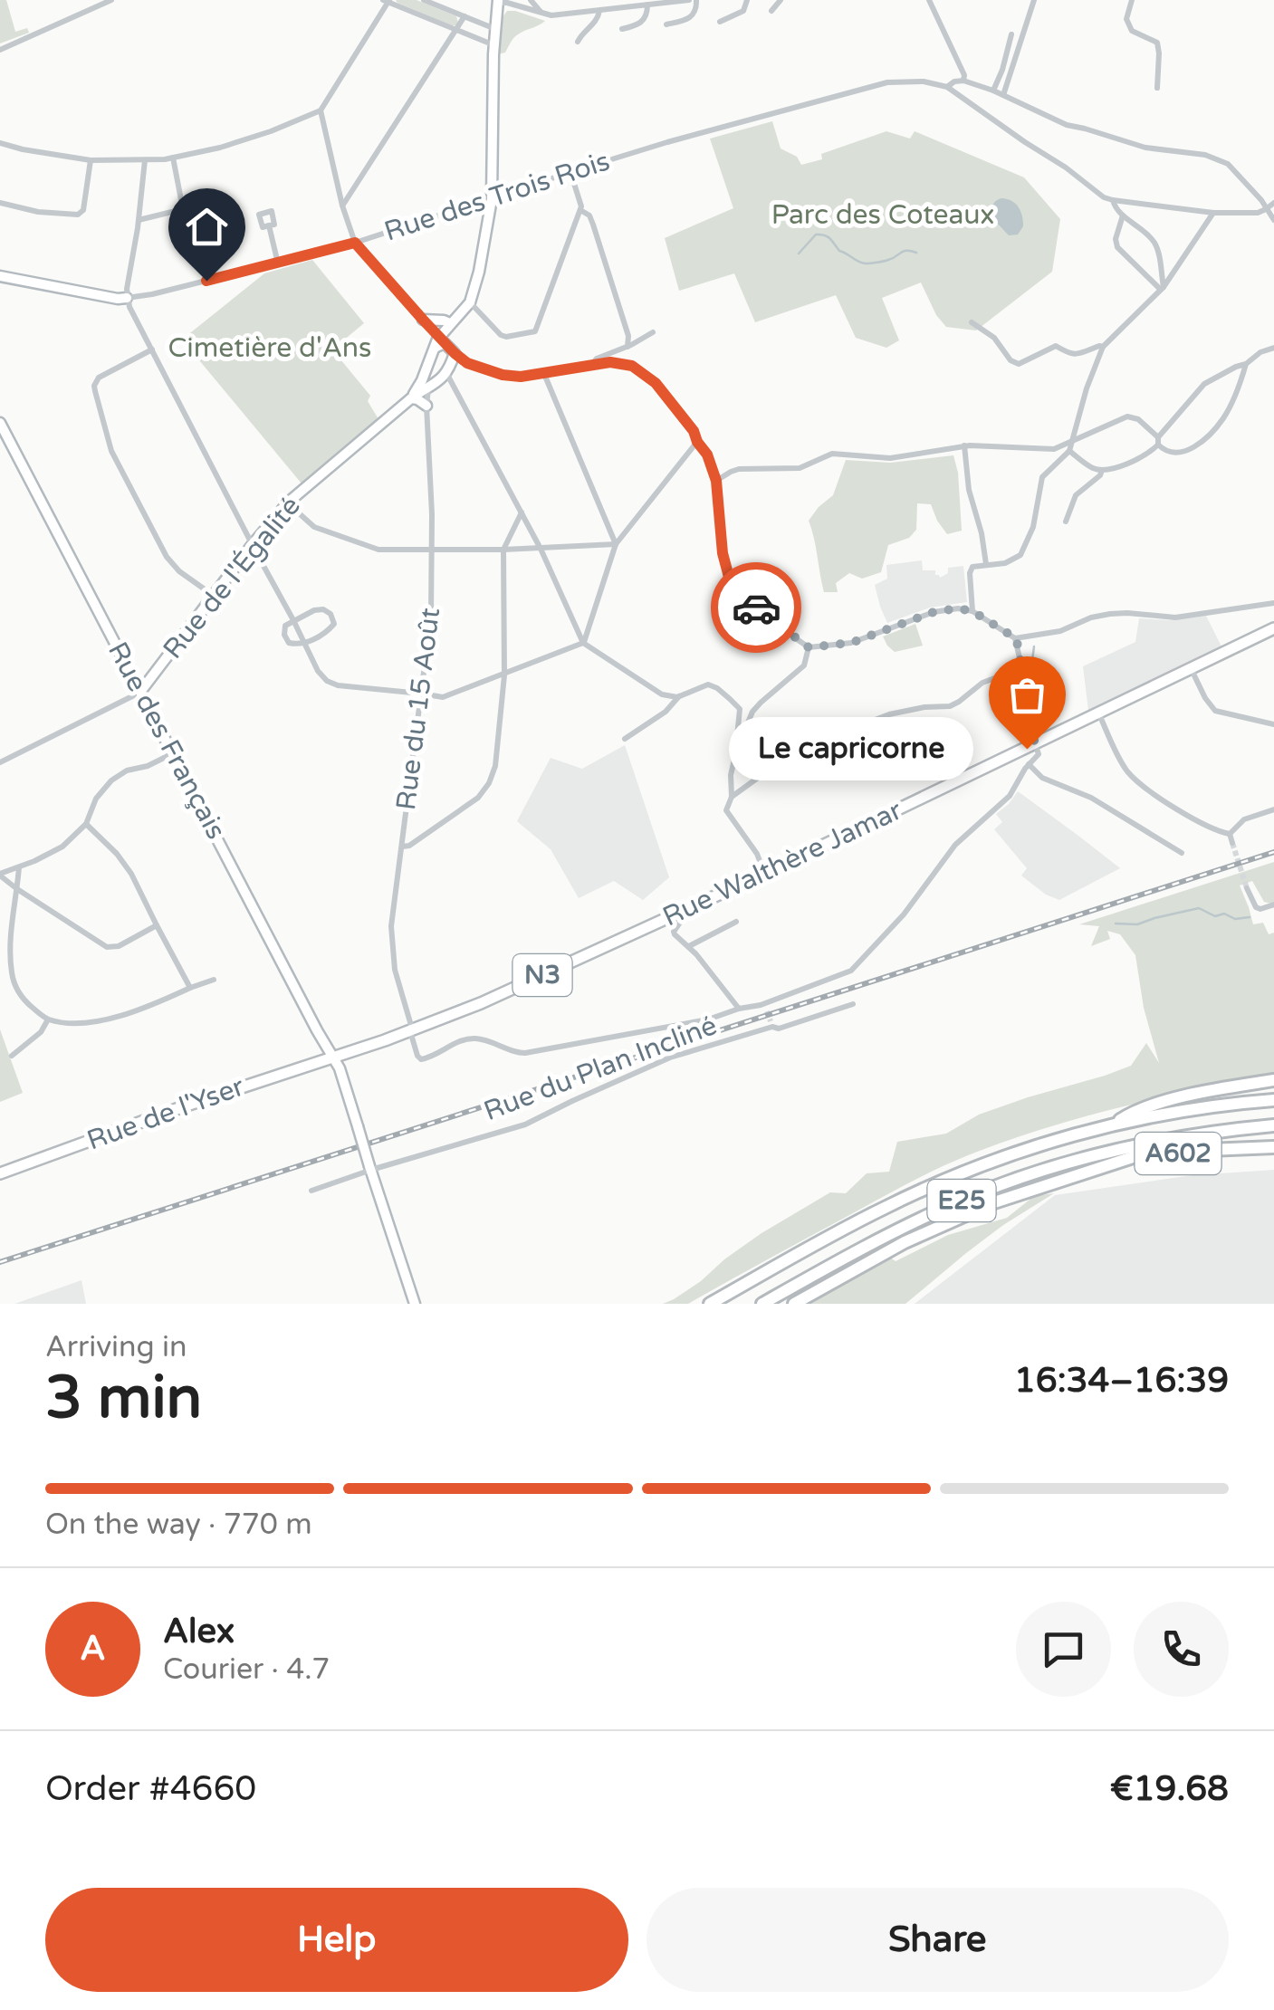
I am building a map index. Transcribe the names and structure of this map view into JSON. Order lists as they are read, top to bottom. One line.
{"streets":{"highway":["A602","E25"],"main road":["Rue Walthère Jamar","N3","Rue de l'Yser"],"street":["Rue des Trois Rois","Rue de l'Égalité","Rue du 15 Août","Rue des Français","Rue du Plan Incliné"]},"crossings":[["Rue de l'Égalité","Rue du 15 Août"],["Rue de l'Égalité","Rue des Français"],["Rue du 15 Août","Rue Walthère Jamar"],["Rue des Français","Rue Walthère Jamar"],["Rue des Français","Rue du Plan Incliné"],["Rue des Français","Rue de l'Yser"],["Rue Walthère Jamar","Rue de l'Yser"],["A602","E25"]],"parks":["Parc des Coteaux","Cimetière d'Ans"],"places":["Le capricorne"],"page":{"bubble":"Le capricorne","heading":["3 min","Arriving in","16:34–16:39"],"panel":["Alex","Courier · 4.7","Order #4660","€19.68"],"bar":"On the way · 770 m","round":"A","buttons":["Help","Share"]}}
